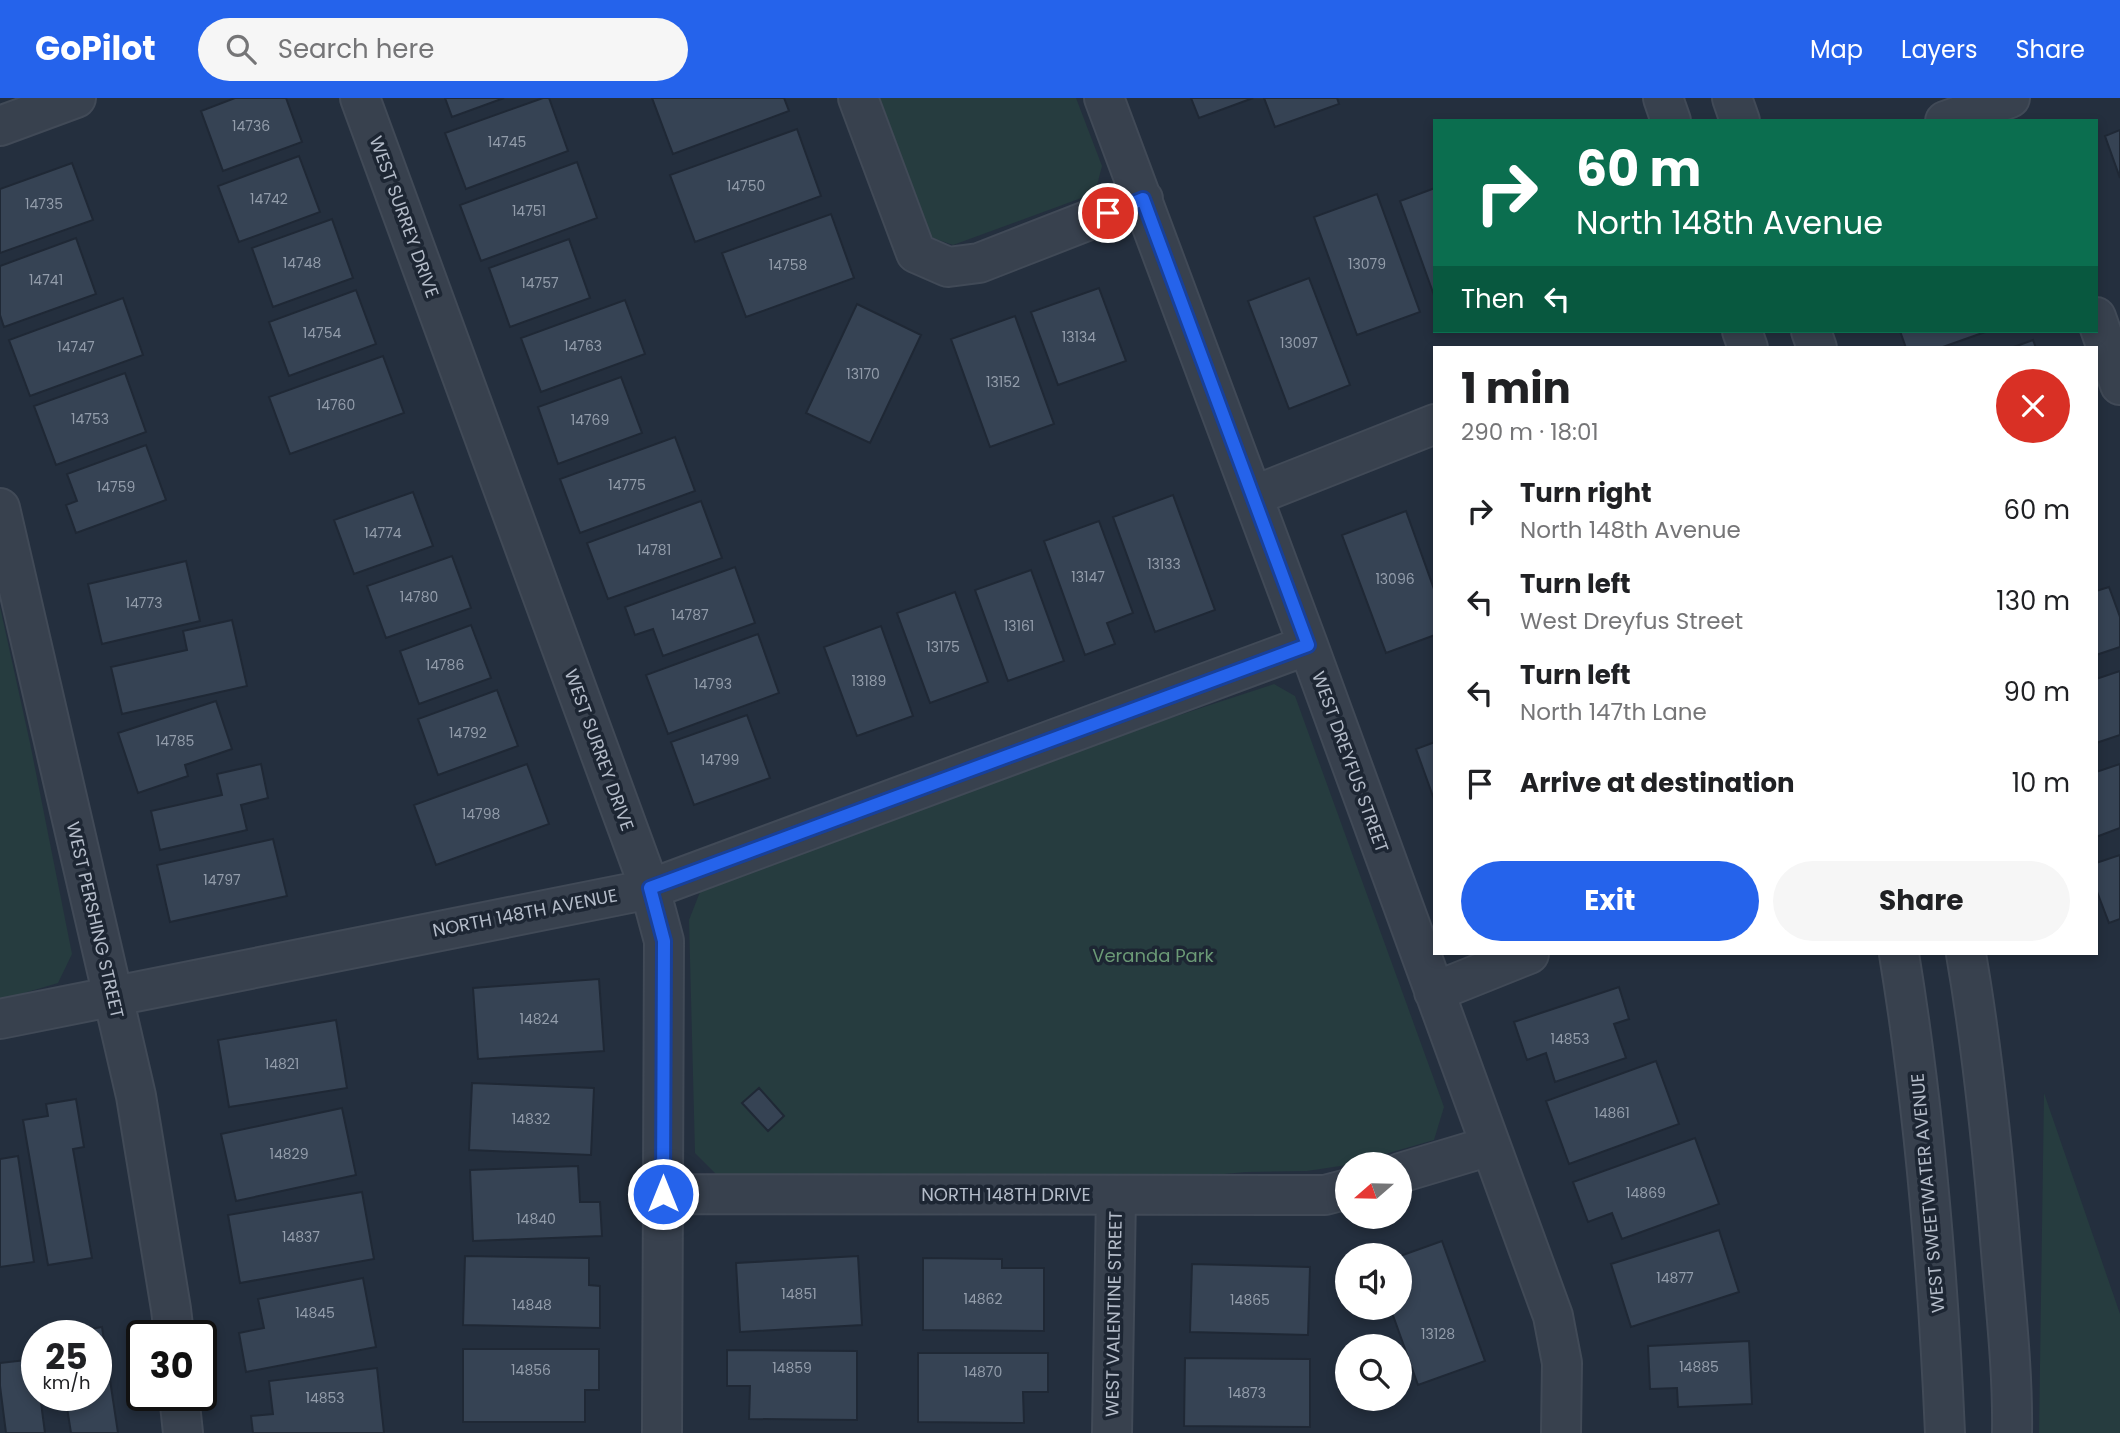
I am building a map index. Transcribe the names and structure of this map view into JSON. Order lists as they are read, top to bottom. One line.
{"streets":{"street":["WEST SURREY DRIVE","WEST DREYFUS STREET","NORTH 148TH AVENUE","WEST PERSHING STREET","WEST SWEETWATER AVENUE","NORTH 148TH DRIVE","WEST VALENTINE STREET"]},"crossings":[["WEST SURREY DRIVE","NORTH 148TH AVENUE"],["WEST SURREY DRIVE","NORTH 148TH DRIVE"],["WEST DREYFUS STREET","NORTH 148TH AVENUE"],["NORTH 148TH AVENUE","WEST PERSHING STREET"],["NORTH 148TH DRIVE","WEST VALENTINE STREET"]],"parks":["Veranda Park"],"house_numbers":["14736","14745","14750","14742","14735","14751","14748","13079","14758","14741","14757","14754","13134","13097","14763","14747","13170","13152","14760","14753","14769","14775","14759","14774","14781","13133","13147","13096","14780","14773","14787","13161","13175","14786","13189","14793","14792","14785","14799","14798","14797","14824","14853","14821","14861","14832","14829","14869","14840","14837","14877","14851","14862","14865","14848","14845","13128","14885","14859","14856","14870","14873","14853"],"north":"left","page":{"header":"GoPilot","search":"Search here","nav":["Map","Layers","Share"],"turn":["60 m","North 148th Avenue"],"then":"Then","heading":["1 min","290 m · 18:01"],"list":[{"name":"Turn right","note":"North 148th Avenue","value":"60 m"},{"name":"Turn left","note":"West Dreyfus Street","value":"130 m"},{"name":"Turn left","note":"North 147th Lane","value":"90 m"},{"name":"Arrive at destination","value":"10 m"}],"buttons":["Exit","Share"],"speed":"25 km/h","limit":"30"}}
